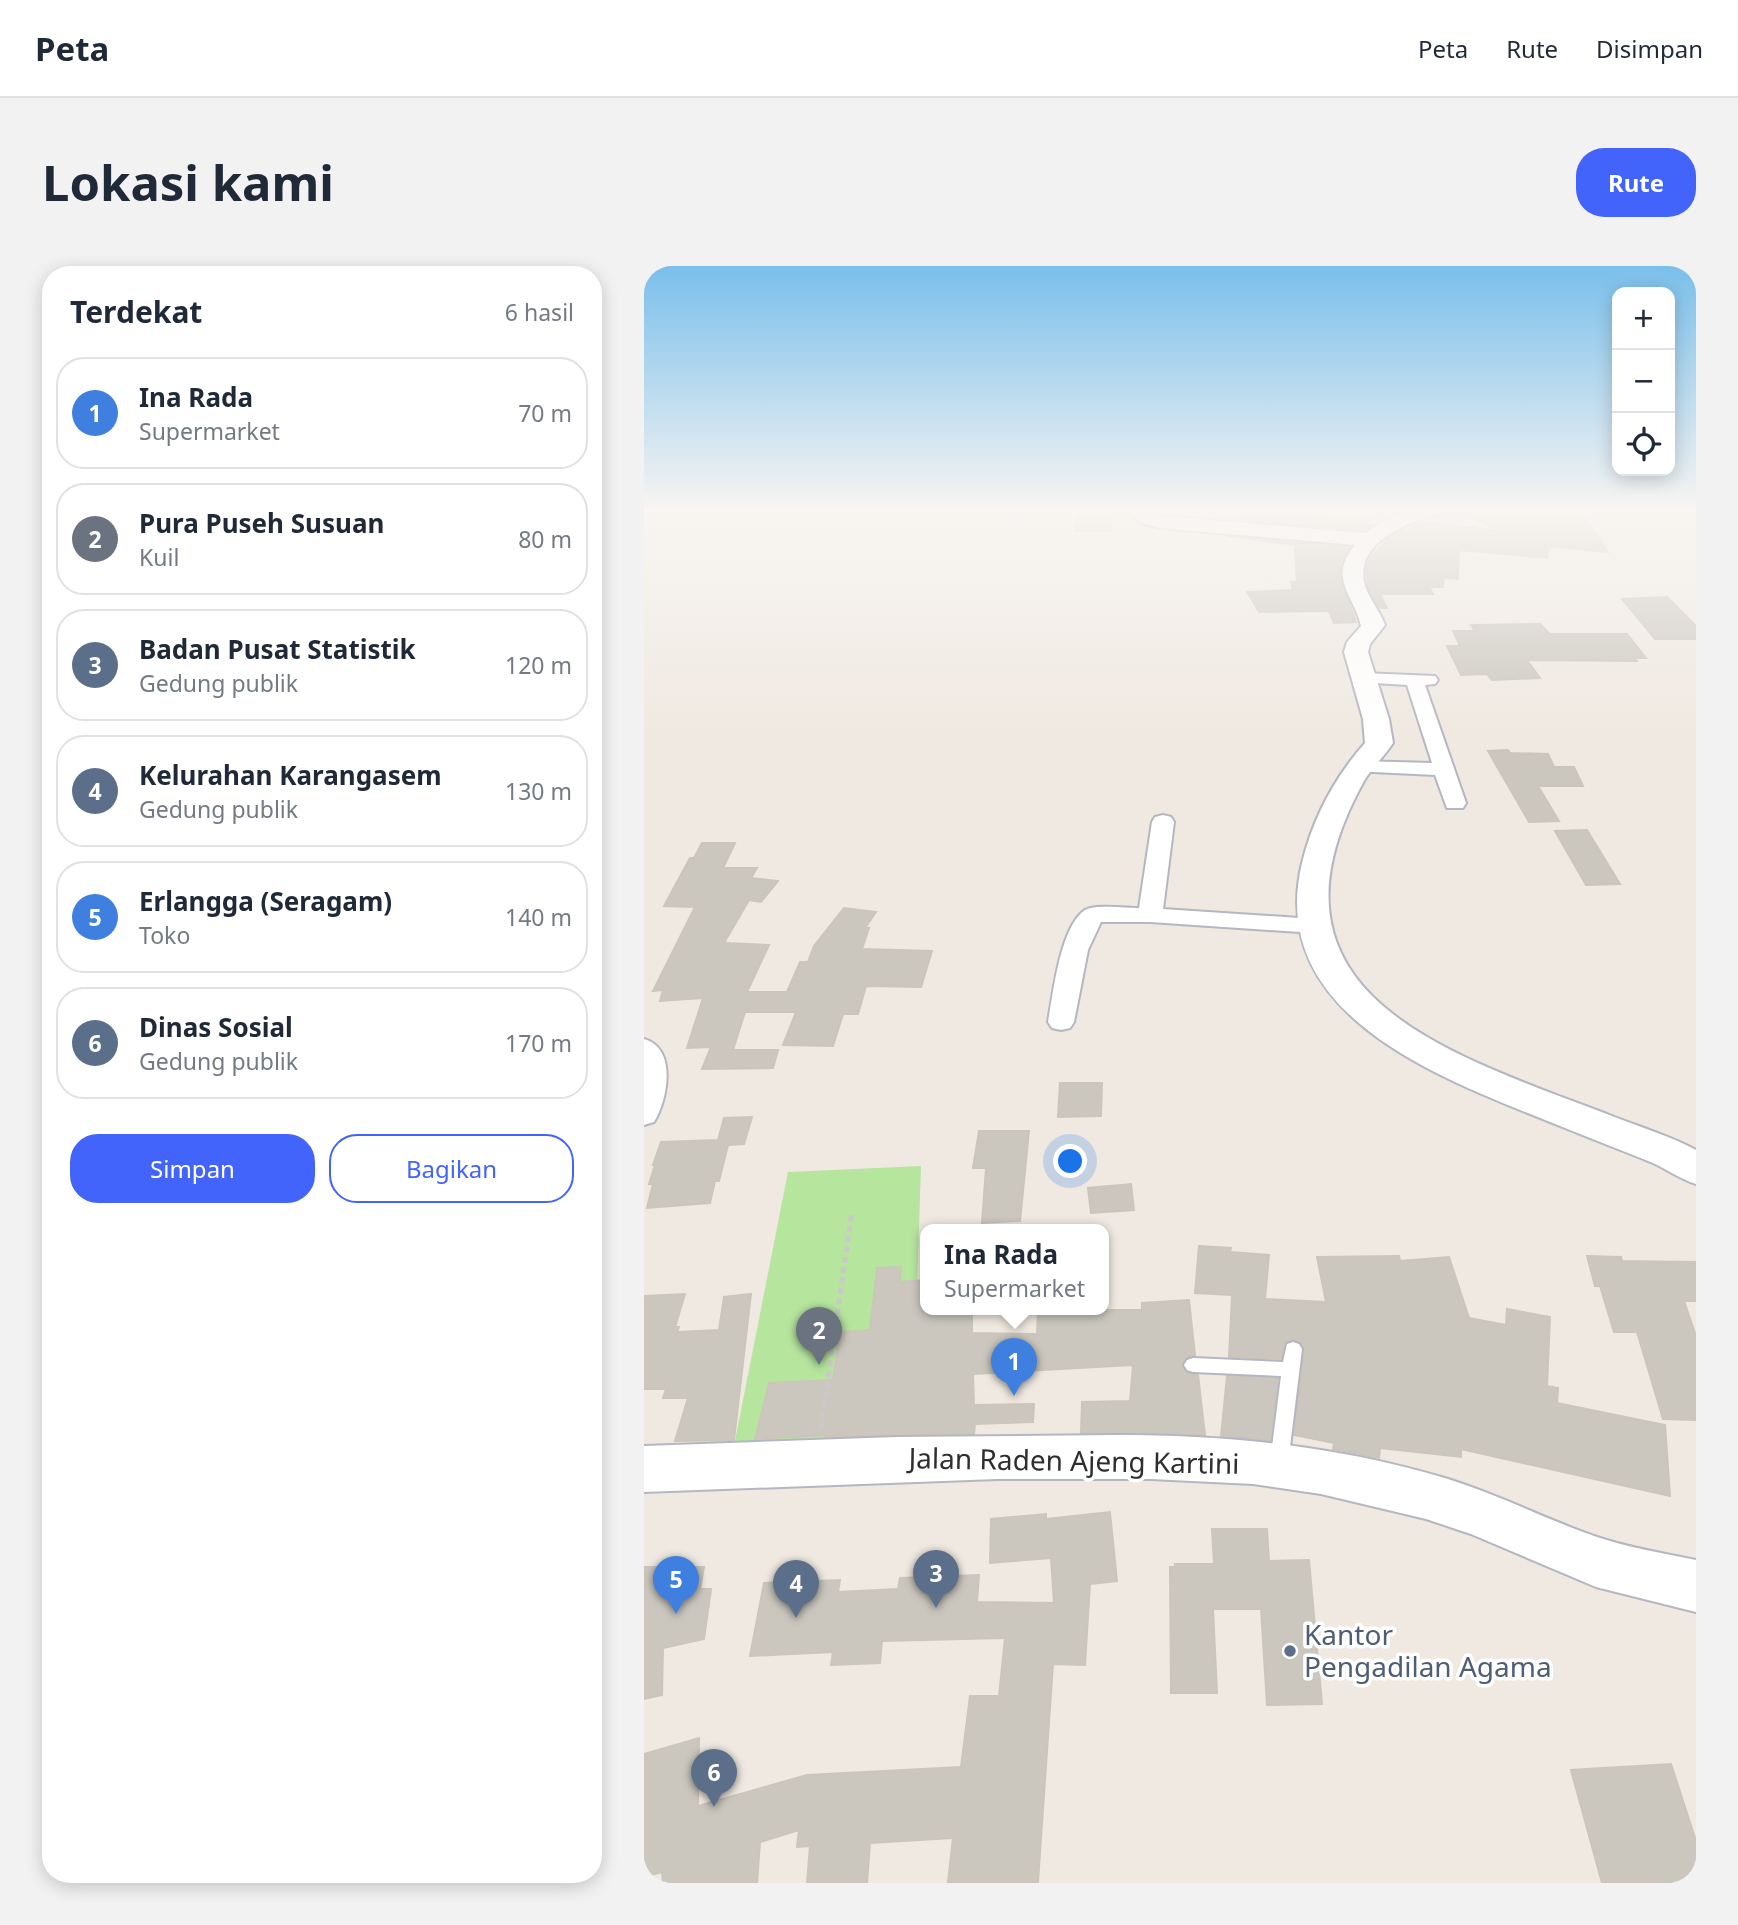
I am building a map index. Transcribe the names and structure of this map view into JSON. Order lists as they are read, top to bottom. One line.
{"streets":{"street":["Jalan Raden Ajeng Kartini"]},"places":["Kantor Pengadilan Agama"],"page":{"header":"Peta","nav":["Peta","Rute","Disimpan"],"buttons":["Rute",["Simpan","Bagikan"]],"title":"Lokasi kami","heading":["Terdekat","6 hasil"],"map_buttons":["+","−"],"list":[{"mark":"1","name":"Ina Rada","note":"Supermarket","value":"70 m"},{"mark":"2","name":"Pura Puseh Susuan","note":"Kuil","value":"80 m"},{"mark":"3","name":"Badan Pusat Statistik","note":"Gedung publik","value":"120 m"},{"mark":"4","name":"Kelurahan Karangasem","note":"Gedung publik","value":"130 m"},{"mark":"5","name":"Erlangga (Seragam)","note":"Toko","value":"140 m"},{"mark":"6","name":"Dinas Sosial","note":"Gedung publik","value":"170 m"}],"popup":["Ina Rada","Supermarket"],"pins":["2","1","3","5","4","6"]}}
